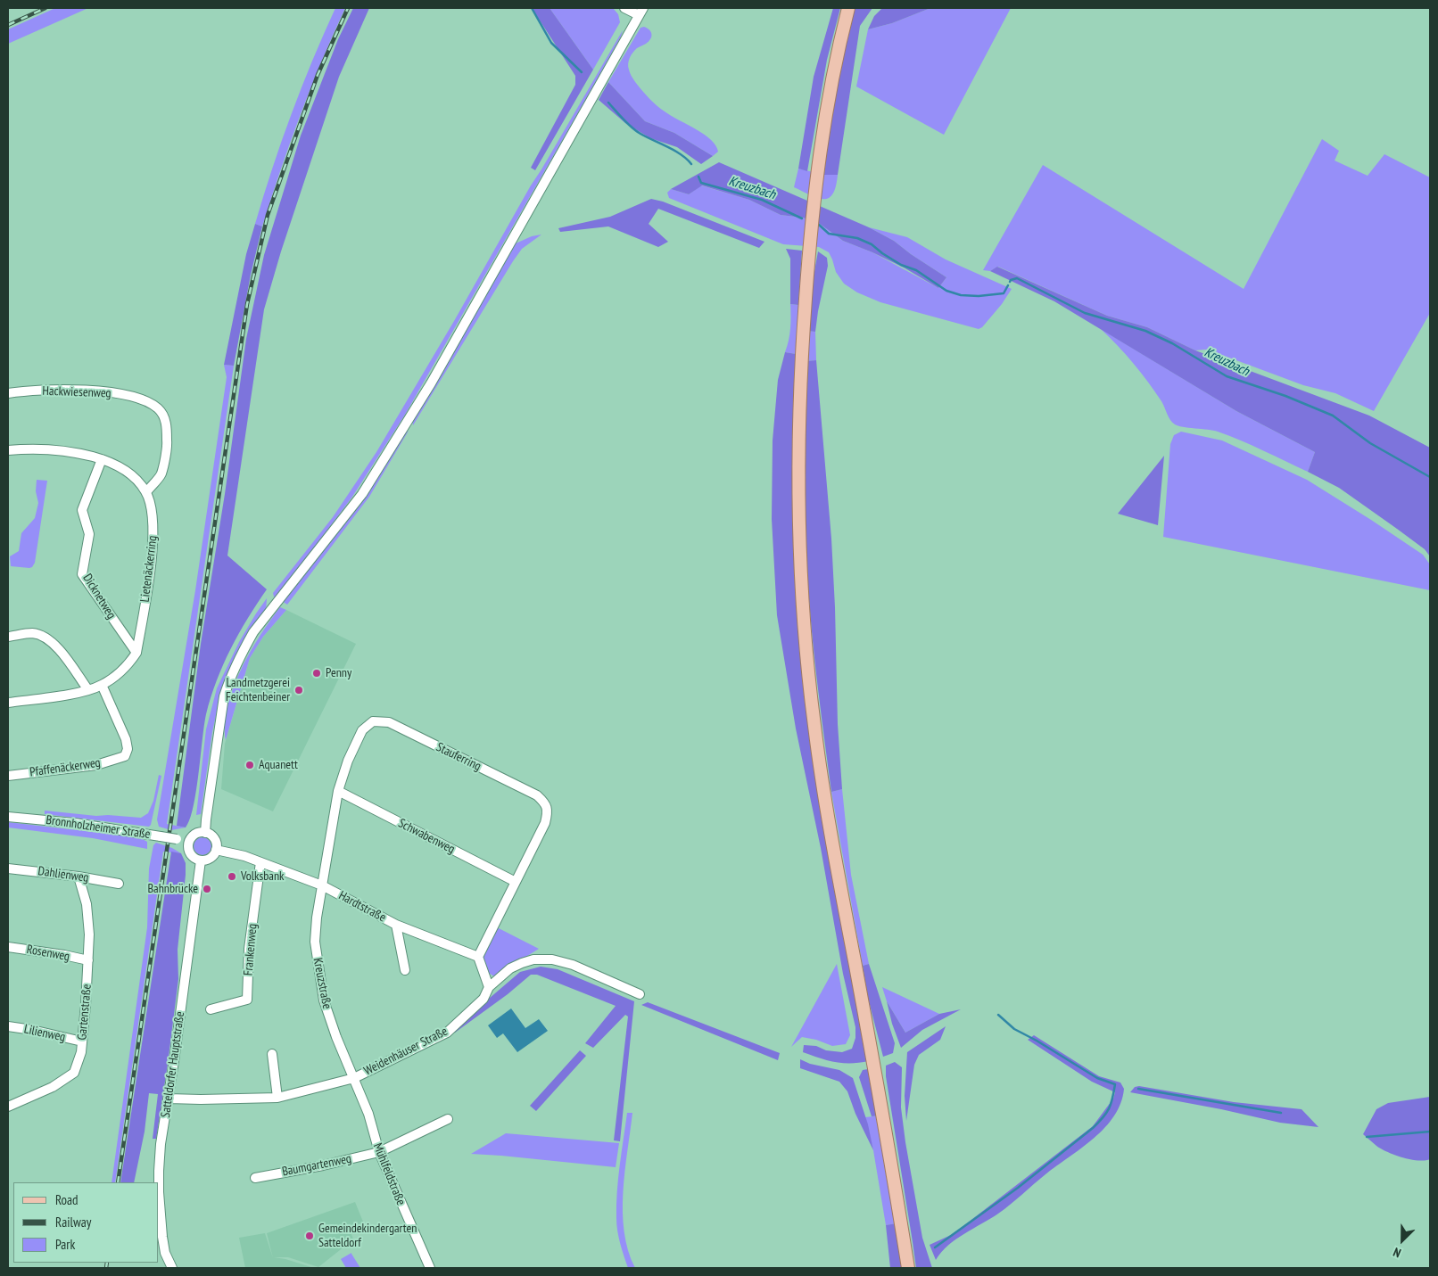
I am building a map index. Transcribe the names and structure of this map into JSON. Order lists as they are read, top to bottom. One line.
{"streets":{"street":["Hackwiesenweg","Lietenäckerring","Dicknetweg","Stauferring","Pfaffenäckerweg","Bronnholzheimer Straße","Schwabenweg","Dahlienweg","Hardtstraße","Frankenweg","Rosenweg","Kreuzstraße","Gartenstraße","Lilienweg","Weidenhäuser Straße","Satteldorfer Hauptstraße","Baumgartenweg","Mühlfeldstraße"]},"crossings":[["Hackwiesenweg","Lietenäckerring"],["Lietenäckerring","Dicknetweg"],["Lietenäckerring","Pfaffenäckerweg"],["Stauferring","Schwabenweg"],["Stauferring","Hardtstraße"],["Stauferring","Kreuzstraße"],["Bronnholzheimer Straße","Hardtstraße"],["Bronnholzheimer Straße","Satteldorfer Hauptstraße"],["Dahlienweg","Gartenstraße"],["Hardtstraße","Frankenweg"],["Hardtstraße","Kreuzstraße"],["Hardtstraße","Satteldorfer Hauptstraße"],["Rosenweg","Gartenstraße"],["Kreuzstraße","Weidenhäuser Straße"],["Kreuzstraße","Mühlfeldstraße"],["Gartenstraße","Lilienweg"],["Weidenhäuser Straße","Satteldorfer Hauptstraße"],["Weidenhäuser Straße","Mühlfeldstraße"],["Baumgartenweg","Mühlfeldstraße"]],"water":["Kreuzbach"],"places":["Penny","Landmetzgerei Feichtenbeiner","Aquanett","Volksbank","Bahnbrücke","Gemeindekindergarten Satteldorf"],"legend":["Road","Railway","Park"],"north":"bottom left"}
